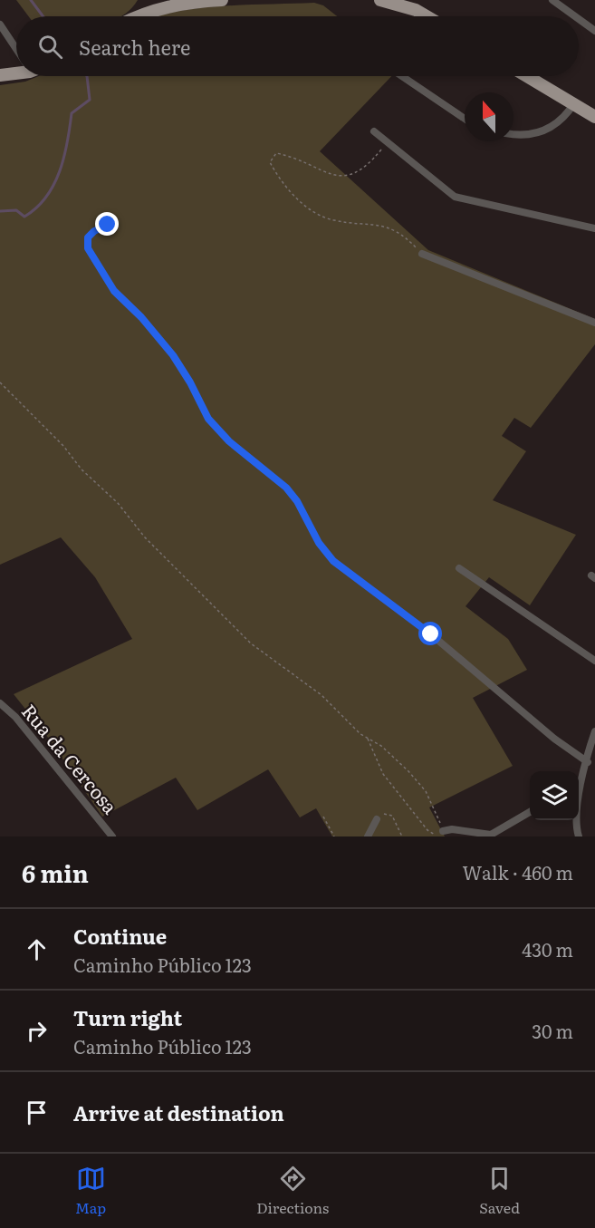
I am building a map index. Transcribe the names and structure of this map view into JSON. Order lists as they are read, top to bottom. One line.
{"streets":{"street":["Rua da Cercosa"]},"north":"top","page":{"search":"Search here","heading":["6 min","Walk · 460 m"],"list":[["Continue","Caminho Público 123","430 m"],["Turn right","Caminho Público 123","30 m"],"Arrive at destination"],"nav":["Map","Directions","Saved"]}}
